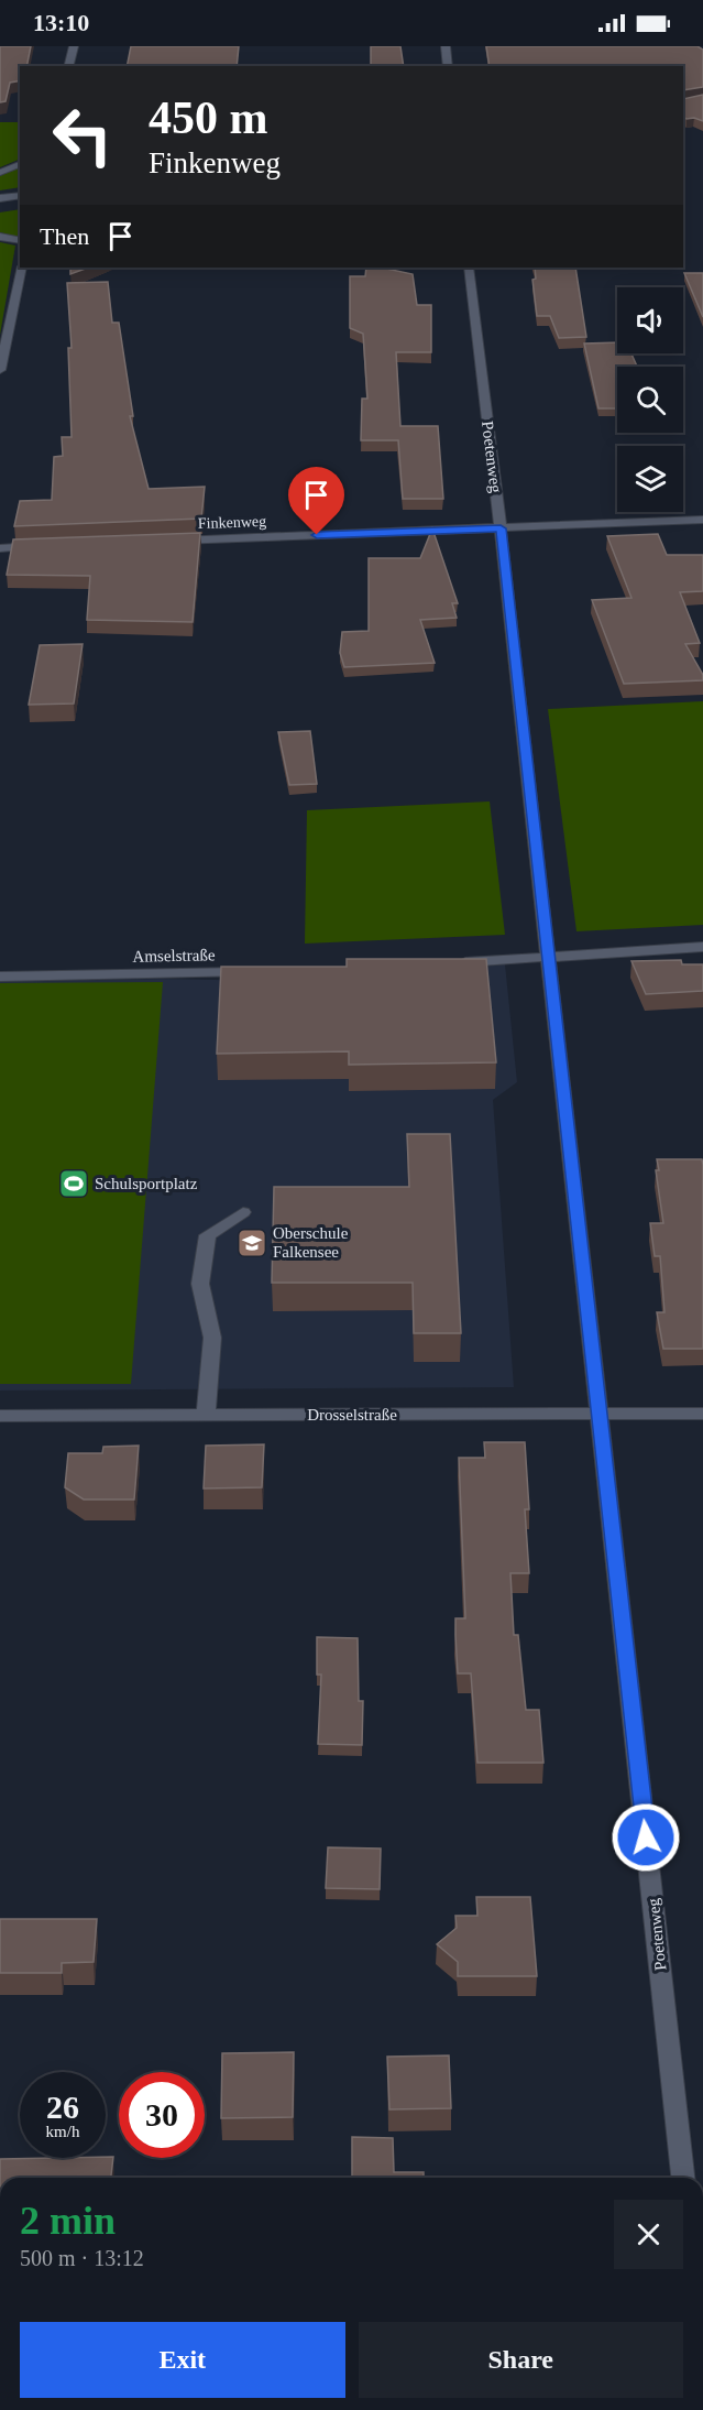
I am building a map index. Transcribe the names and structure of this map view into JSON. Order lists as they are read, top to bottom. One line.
{"streets":{"street":["Poetenweg","Finkenweg","Amselstraße","Drosselstraße"]},"crossings":[["Poetenweg","Finkenweg"],["Poetenweg","Drosselstraße"]],"places":{"sports":["Schulsportplatz"],"school or university":["Oberschule Falkensee"]},"page":{"status":"13:10","turn":["450 m","Finkenweg"],"then":"Then","speed":"26 km/h","limit":"30","heading":["2 min","500 m · 13:12"],"buttons":["Exit","Share"]}}
